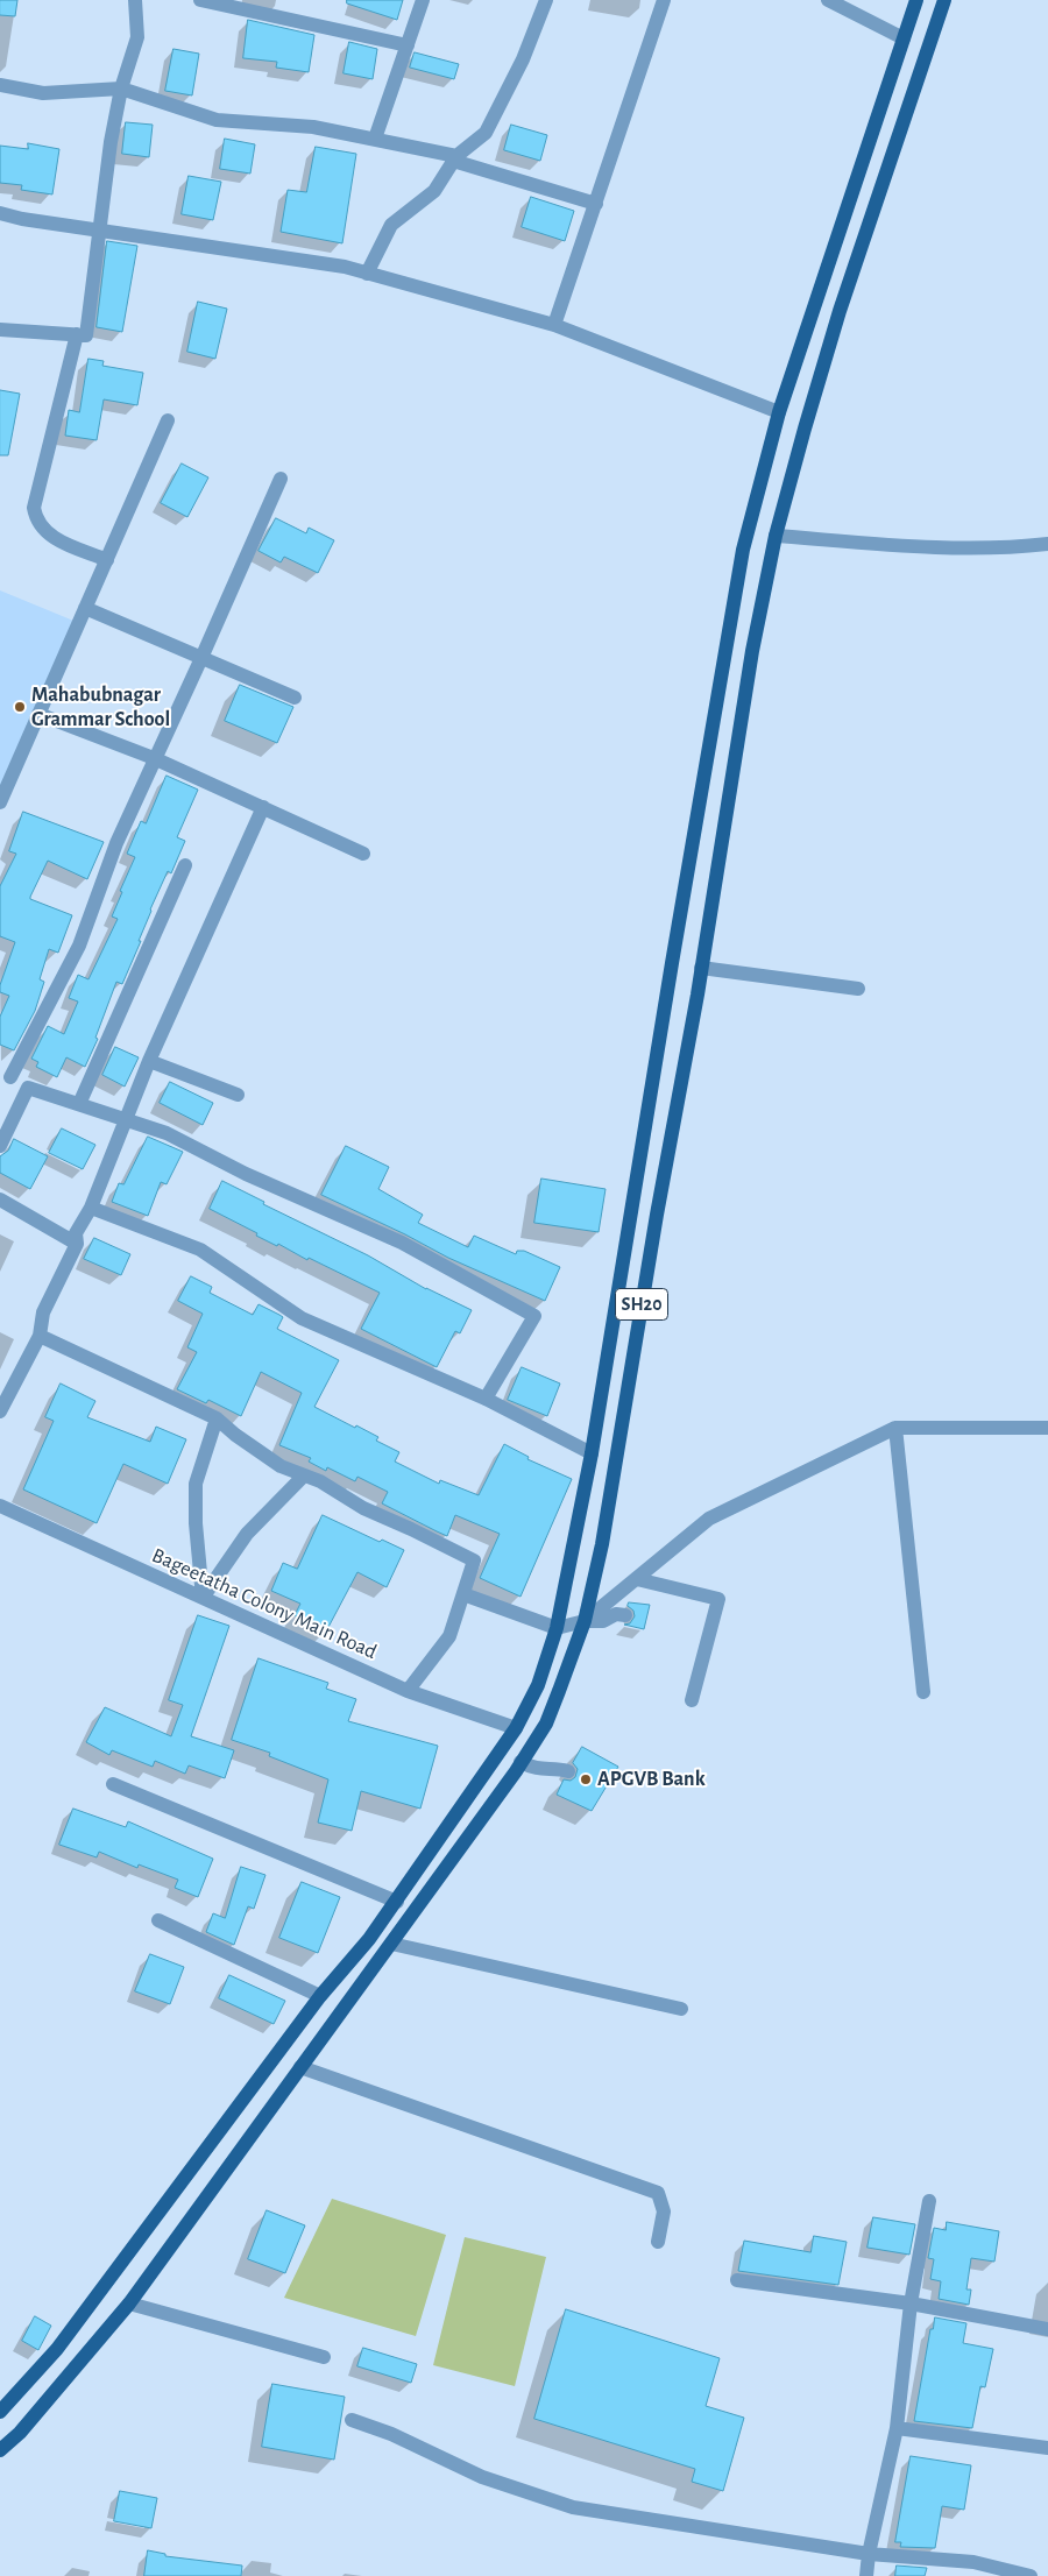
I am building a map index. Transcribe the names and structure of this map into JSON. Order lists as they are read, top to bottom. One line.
{"streets":{"main road":["SH20"],"street":["Bageetatha Colony Main Road"]},"crossings":[["SH20","Bageetatha Colony Main Road"]],"places":["Mahabubnagar Grammar School","APGVB Bank"]}
